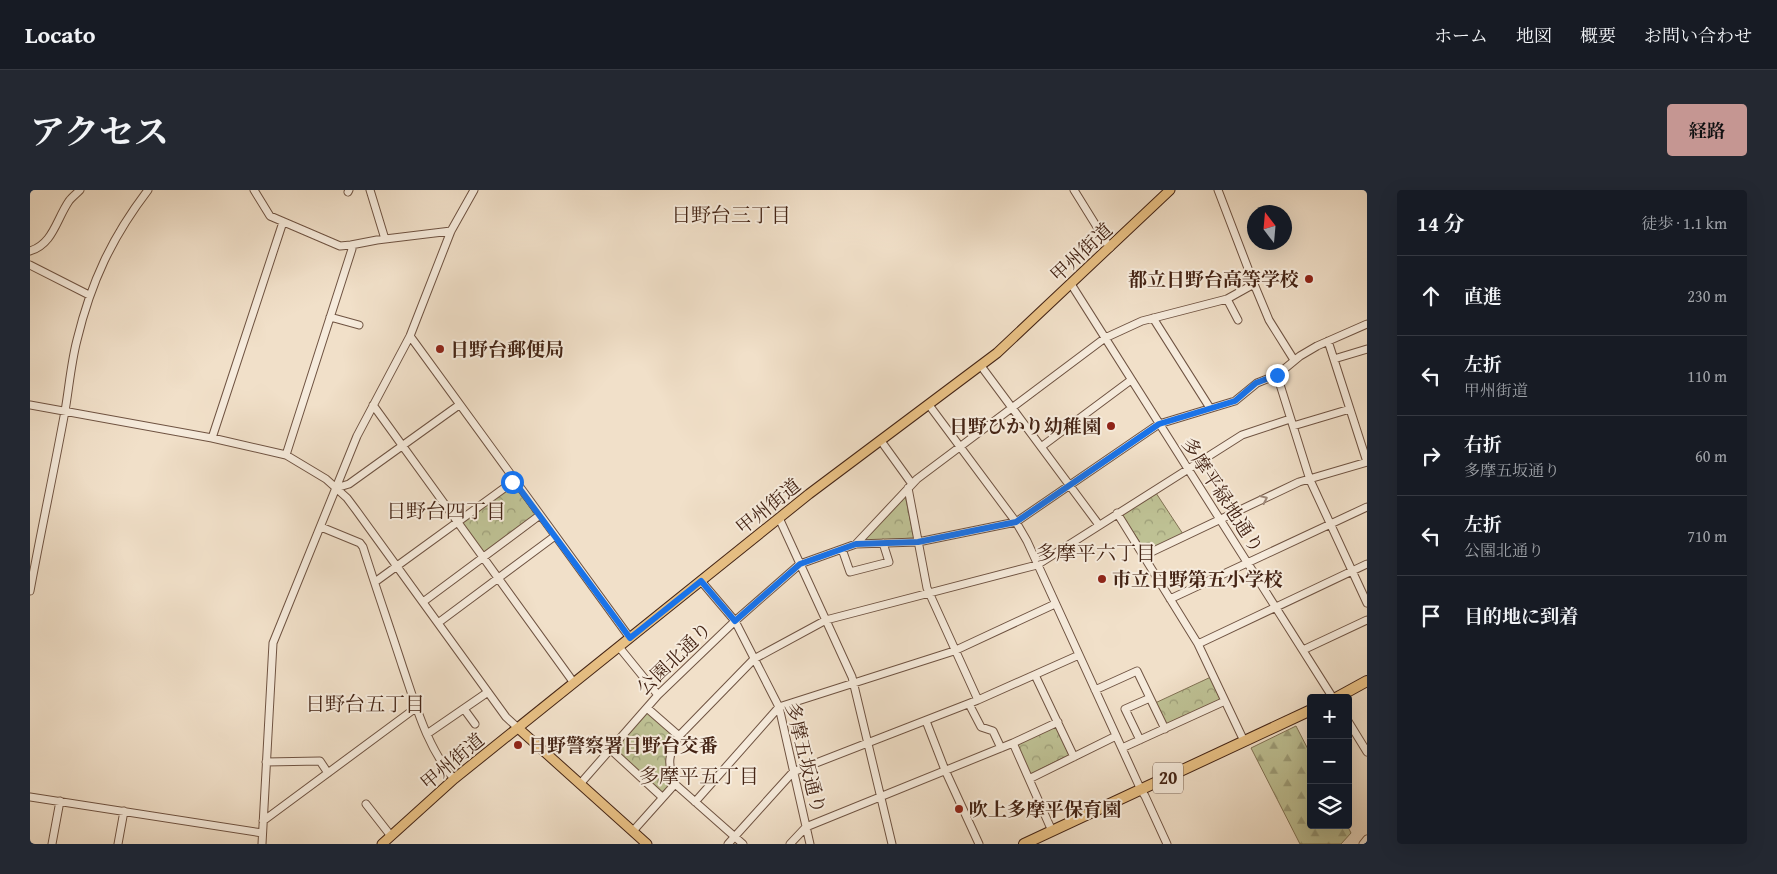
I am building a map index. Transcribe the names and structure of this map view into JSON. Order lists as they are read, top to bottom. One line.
{"streets":{"highway":["20"],"main road":["甲州街道"],"street":["多摩平緑地通り","公園北通り","多摩五坂通り"]},"crossings":[["甲州街道","多摩平緑地通り"],["甲州街道","多摩五坂通り"],["多摩平緑地通り","公園北通り"],["公園北通り","多摩五坂通り"]],"districts":["日野台三丁目","日野台四丁目","多摩平六丁目","日野台五丁目","多摩平五丁目"],"places":["都立日野台高等学校","日野台郵便局","日野ひかり幼稚園","市立日野第五小学校","日野警察署日野台交番","吹上多摩平保育園"],"north":"top","page":{"header":"Locato","nav":["ホーム","地図","概要","お問い合わせ"],"title":"アクセス","buttons":"経路","heading":["14 分","徒歩 · 1.1 km"],"list":[["直進","230 m"],["左折","甲州街道","110 m"],["右折","多摩五坂通り","60 m"],["左折","公園北通り","710 m"],"目的地に到着"],"map_buttons":["+","−"]}}
